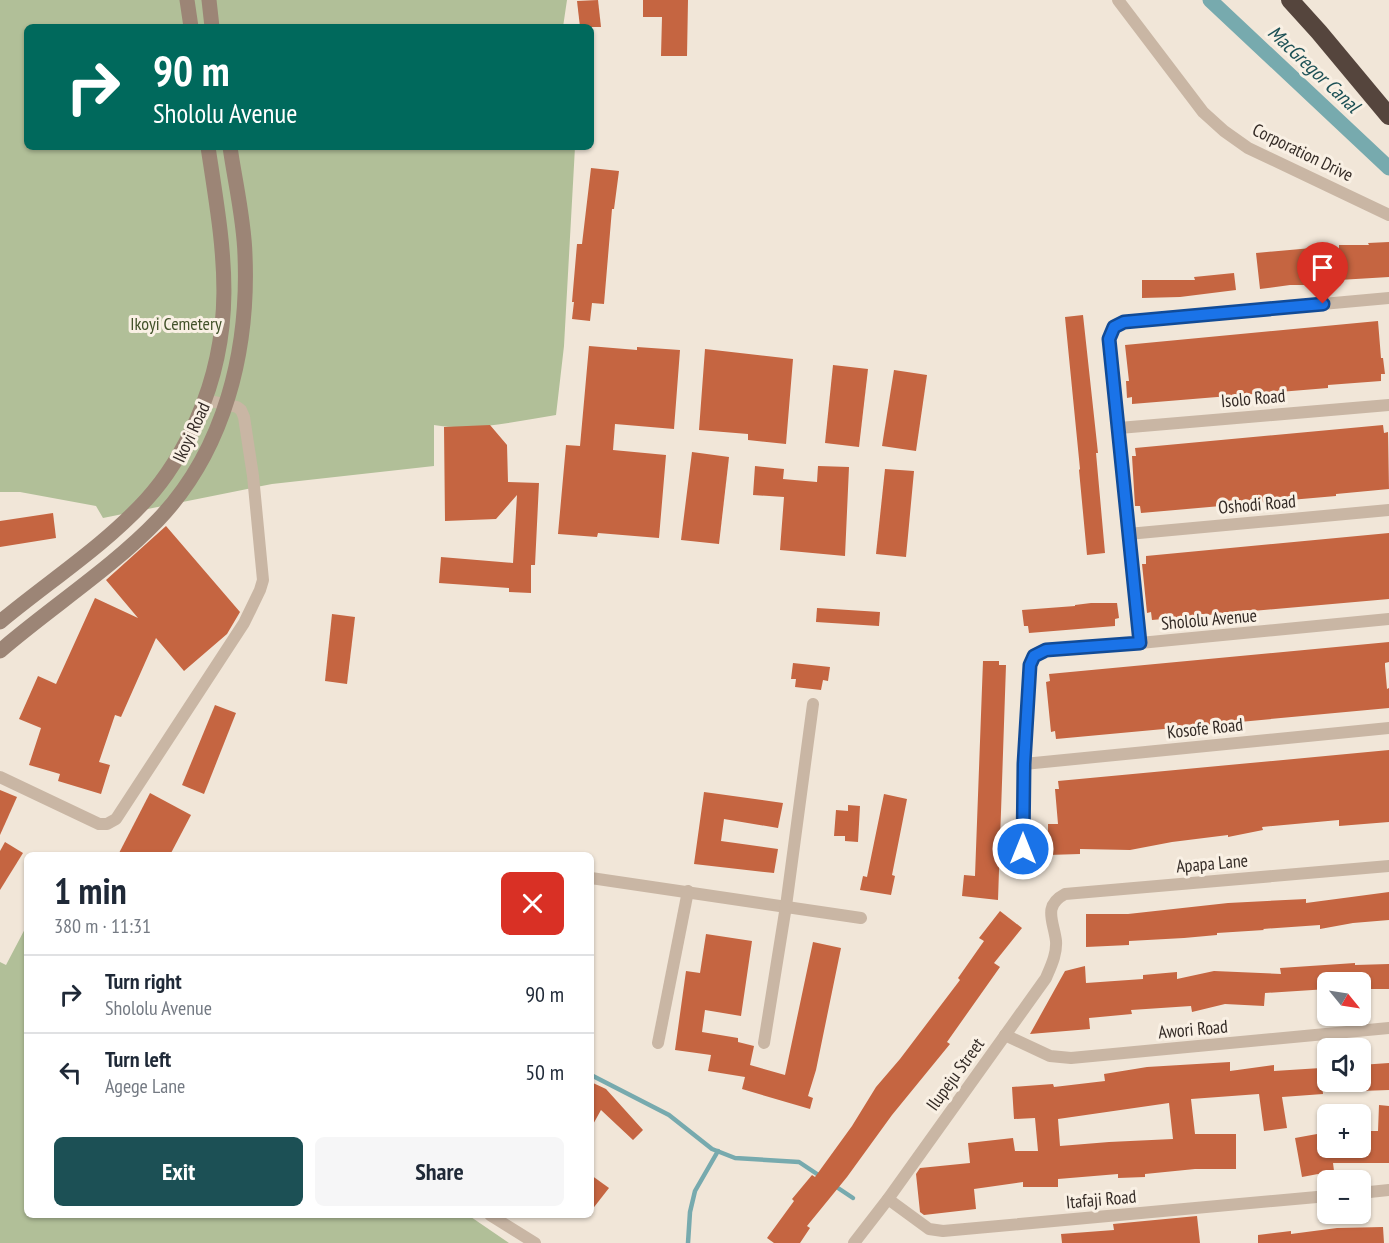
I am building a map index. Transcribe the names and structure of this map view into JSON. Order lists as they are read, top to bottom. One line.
{"streets":{"main road":["Ikoyi Road"],"street":["Corporation Drive","Isolo Road","Oshodi Road","Shololu Avenue","Kosofe Road","Apapa Lane","Awori Road","Ilupeju Street","Itafaji Road"]},"crossings":[["Shololu Avenue","Kosofe Road"],["Apapa Lane","Ilupeju Street"],["Awori Road","Ilupeju Street"],["Ilupeju Street","Itafaji Road"]],"water":["MacGregor Canal"],"parks":["Ikoyi Cemetery"],"north":"bottom right","page":{"turn":["90 m","Shololu Avenue"],"heading":["1 min","380 m · 11:31"],"list":[{"name":"Turn right","note":"Shololu Avenue","value":"90 m"},{"name":"Turn left","note":"Agege Lane","value":"50 m"}],"map_buttons":["+","−"],"buttons":["Exit","Share"]}}
